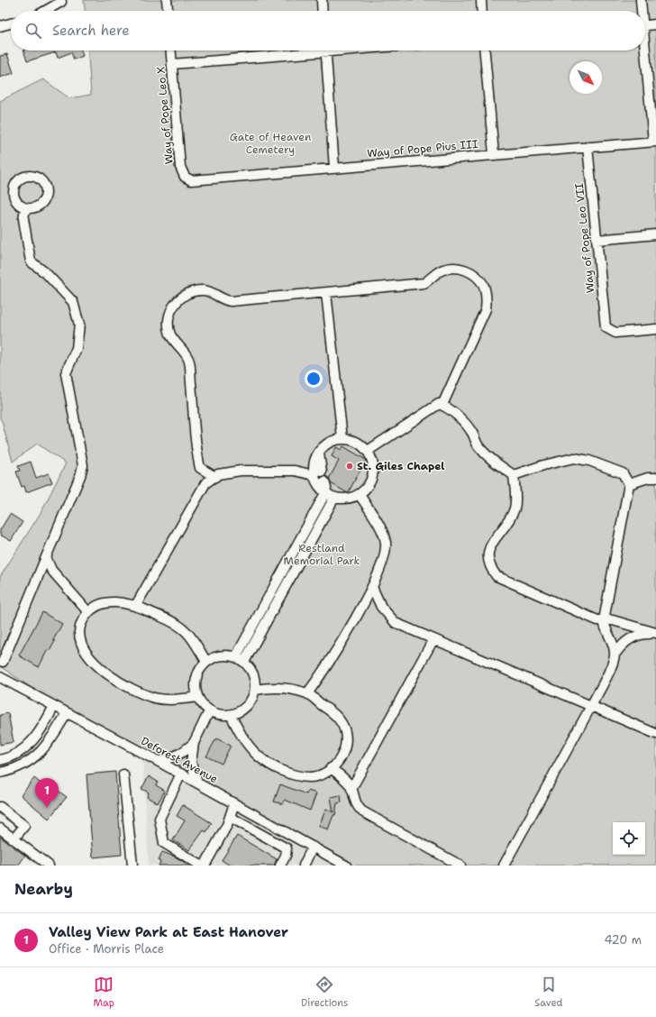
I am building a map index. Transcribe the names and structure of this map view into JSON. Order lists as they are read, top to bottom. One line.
{"streets":{"street":["Way of Pope Leo X","Way of Pope Pius III","Way of Pope Leo VII","Deforest Avenue"]},"crossings":[["Way of Pope Leo X","Way of Pope Pius III"],["Way of Pope Pius III","Way of Pope Leo VII"]],"parks":["Gate of Heaven Cemetery","Restland Memorial Park"],"places":["St. Giles Chapel"],"north":"bottom right","page":{"search":"Search here","pins":"1","heading":"Nearby","list":[{"mark":"1","name":"Valley View Park at East Hanover","note":"Office · Morris Place","value":"420 m"}],"nav":["Map","Directions","Saved"]}}
